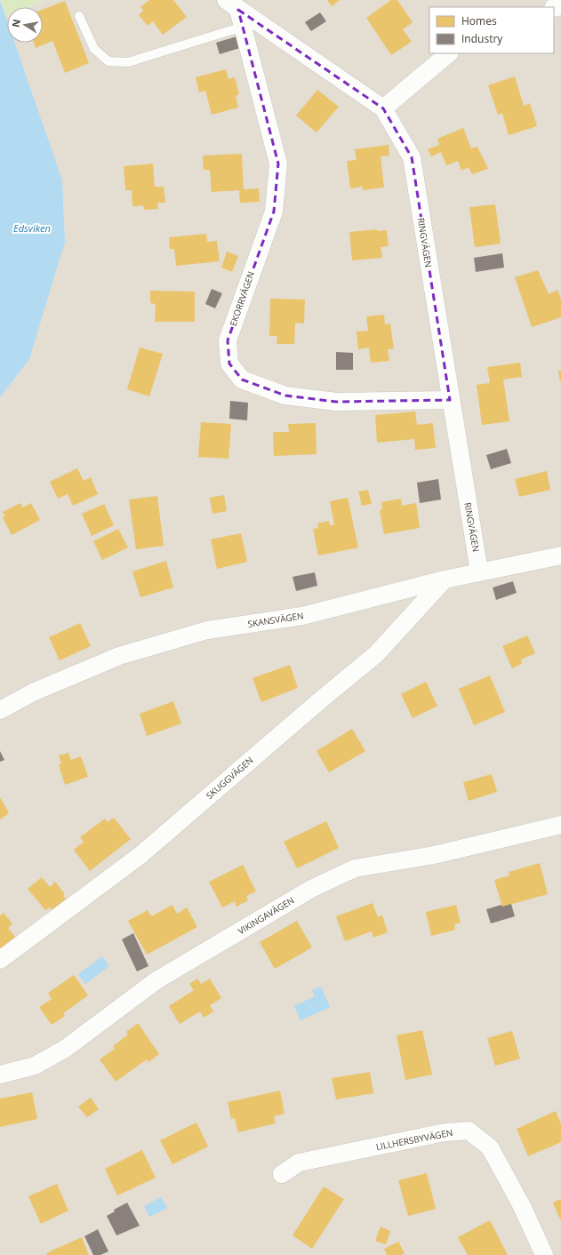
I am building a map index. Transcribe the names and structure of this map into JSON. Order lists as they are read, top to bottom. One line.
{"streets":{"street":["RINGVÄGEN","EKORRVÄGEN","SKANSVÄGEN","SKUGGVÄGEN","VIKINGAVÄGEN","LILLHERSBYVÄGEN"]},"crossings":[["RINGVÄGEN","EKORRVÄGEN"],["RINGVÄGEN","SKANSVÄGEN"],["SKANSVÄGEN","SKUGGVÄGEN"]],"water":["Edsviken"],"legend":["Homes","Industry"],"north":"left"}
